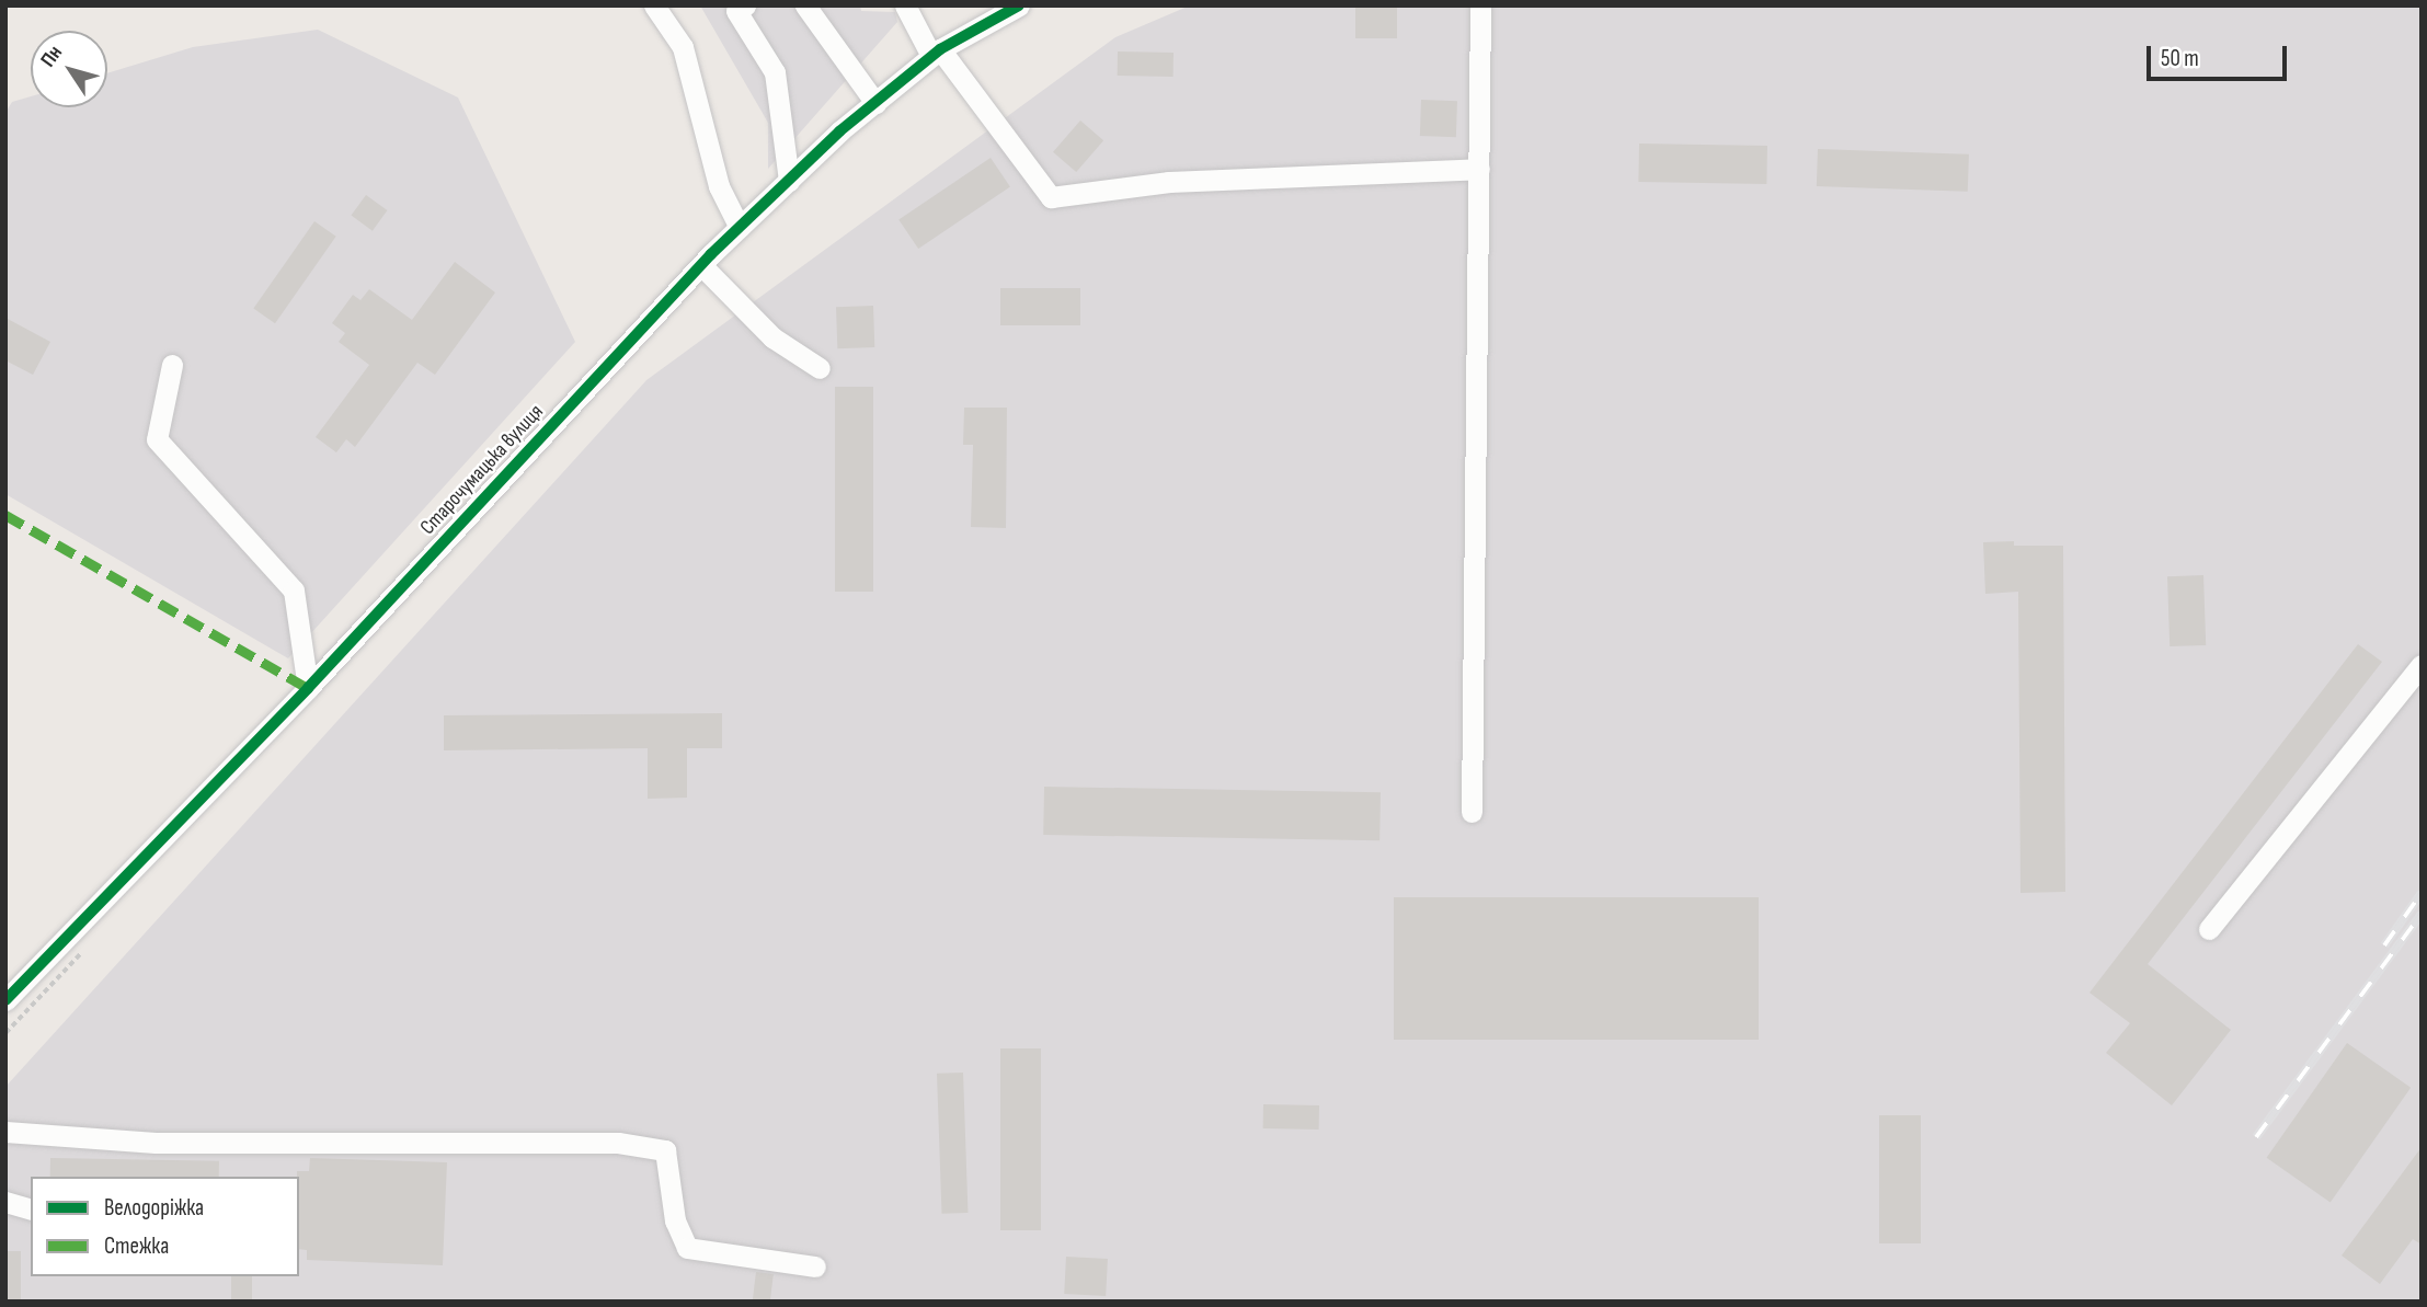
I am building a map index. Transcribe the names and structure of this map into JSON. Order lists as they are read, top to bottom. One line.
{"streets":{"street":["Старочумацька вулиця"]},"legend":["Велодоріжка","Стежка"],"scale_bar":"50 m","north":"top left"}
